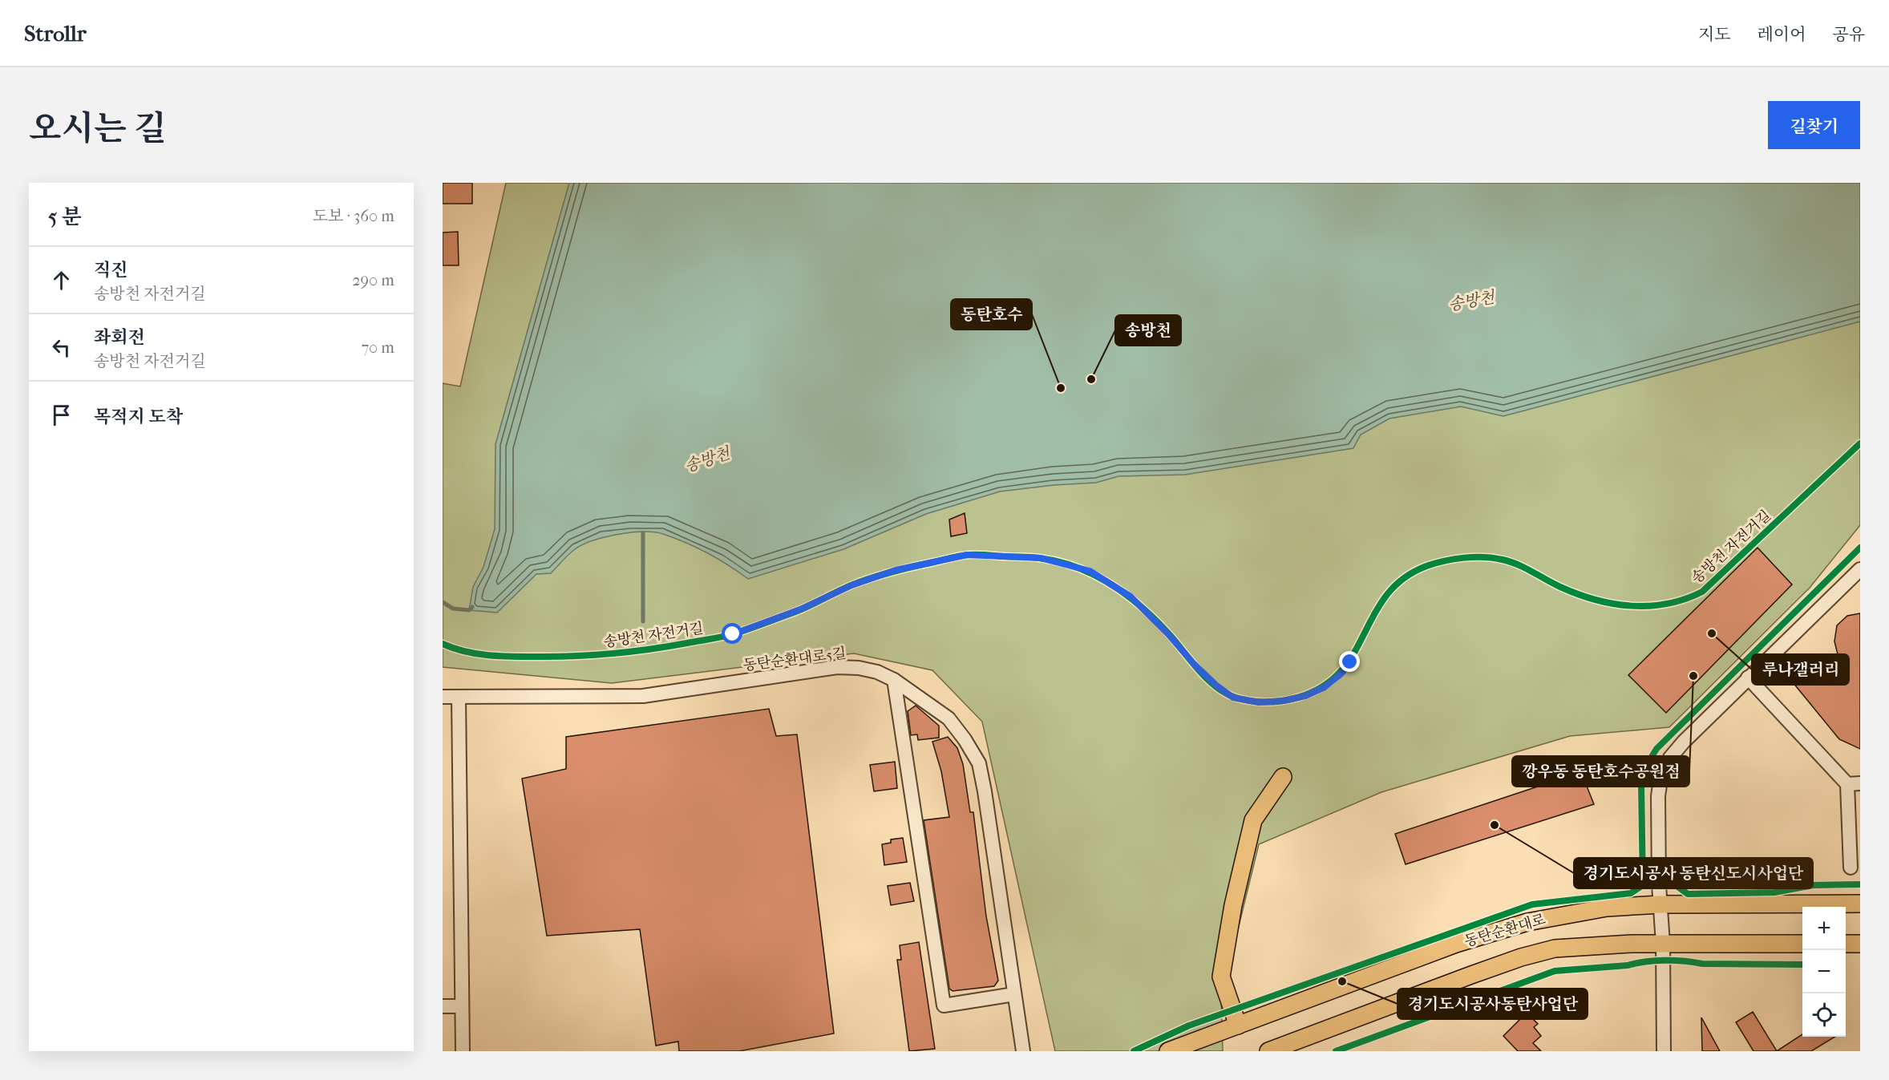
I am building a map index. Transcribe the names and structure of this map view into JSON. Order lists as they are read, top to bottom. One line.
{"streets":{"main road":["동탄순환대로"],"street":["동탄순환대로5길"],"cycle path":["송방천 자전거길"]},"water":["송방천"],"places":["송방천","동탄호수","루나갤러리","깡우동 동탄호수공원점","경기도시공사 동탄신도시사업단","경기도시공사동탄사업단"],"page":{"header":"Strollr","nav":["지도","레이어","공유"],"title":"오시는 길","buttons":"길찾기","heading":["5 분","도보 · 360 m"],"list":[["직진","송방천 자전거길","290 m"],["좌회전","송방천 자전거길","70 m"],"목적지 도착"],"map_buttons":["+","−"]}}
